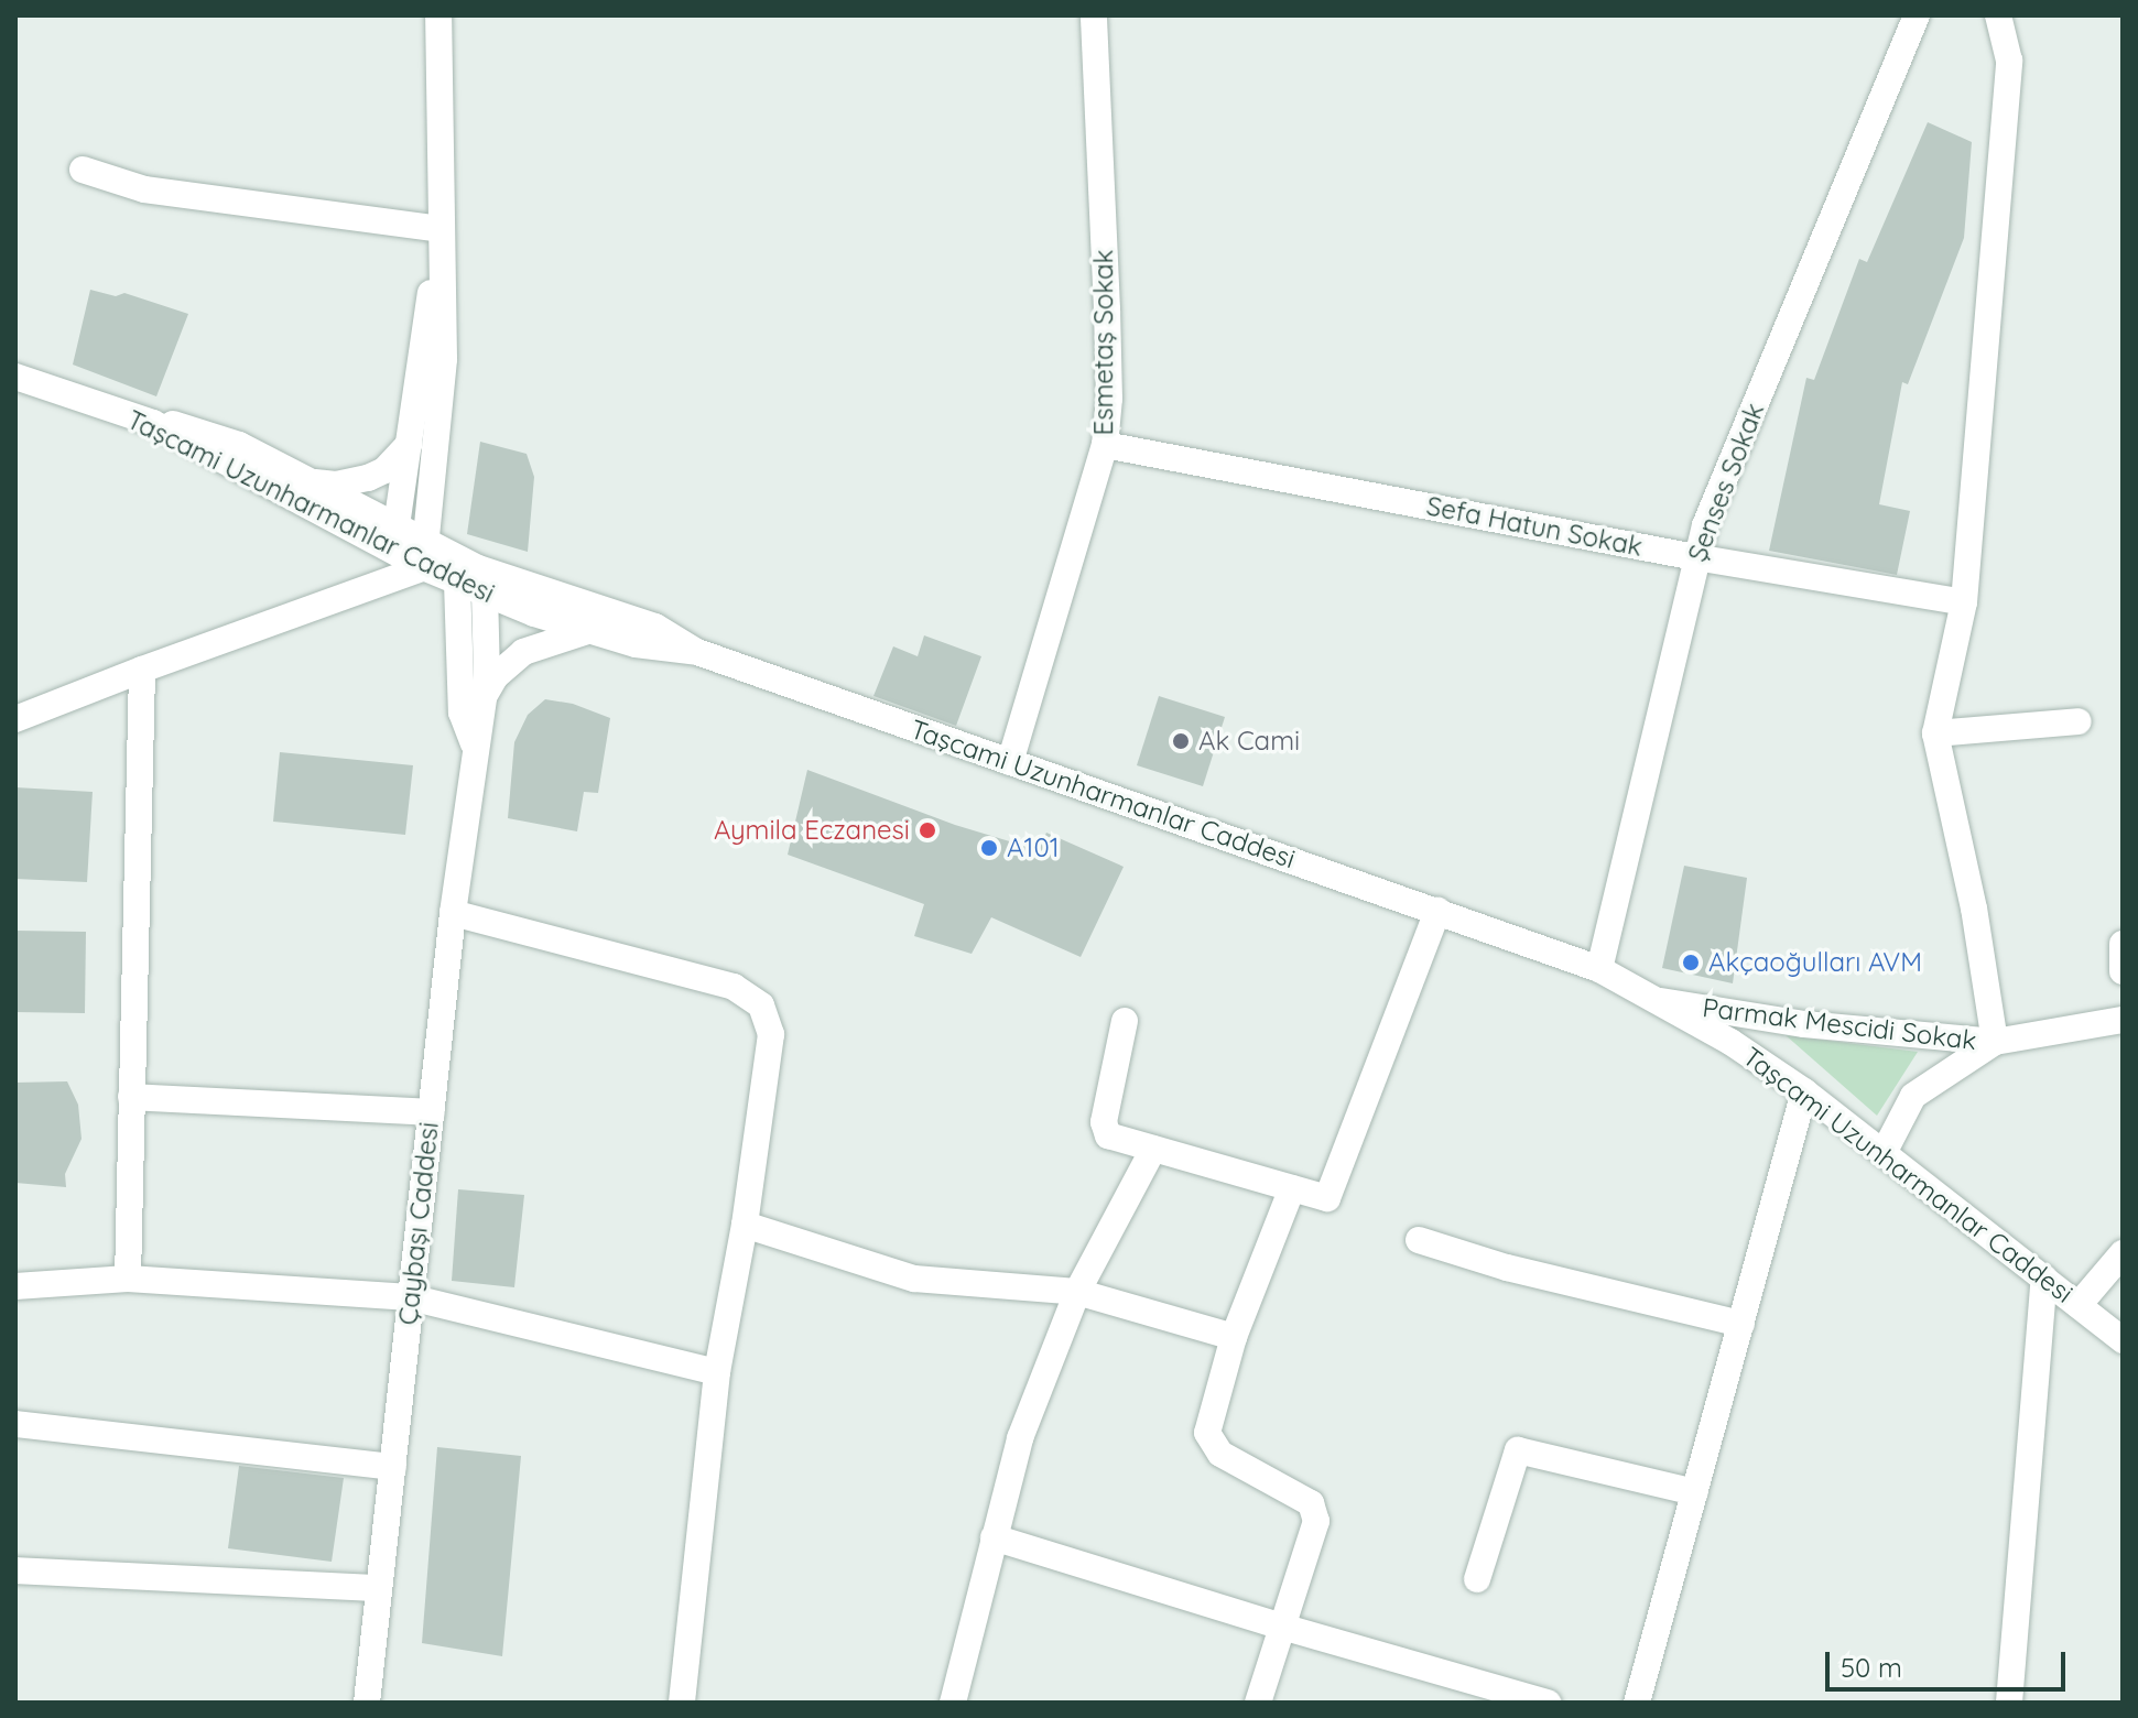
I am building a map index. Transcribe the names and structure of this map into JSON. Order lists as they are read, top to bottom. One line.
{"streets":{"street":["Esmetaş Sokak","Şenses Sokak","Taşcami Uzunharmanlar Caddesi","Sefa Hatun Sokak","Parmak Mescidi Sokak","Çaybaşı Caddesi"]},"crossings":[["Esmetaş Sokak","Taşcami Uzunharmanlar Caddesi"],["Esmetaş Sokak","Sefa Hatun Sokak"],["Şenses Sokak","Taşcami Uzunharmanlar Caddesi"],["Şenses Sokak","Sefa Hatun Sokak"],["Taşcami Uzunharmanlar Caddesi","Parmak Mescidi Sokak"],["Taşcami Uzunharmanlar Caddesi","Çaybaşı Caddesi"]],"places":["Ak Cami","Aymila Eczanesi","A101","Akçaoğulları AVM"],"scale_bar":"50 m"}
